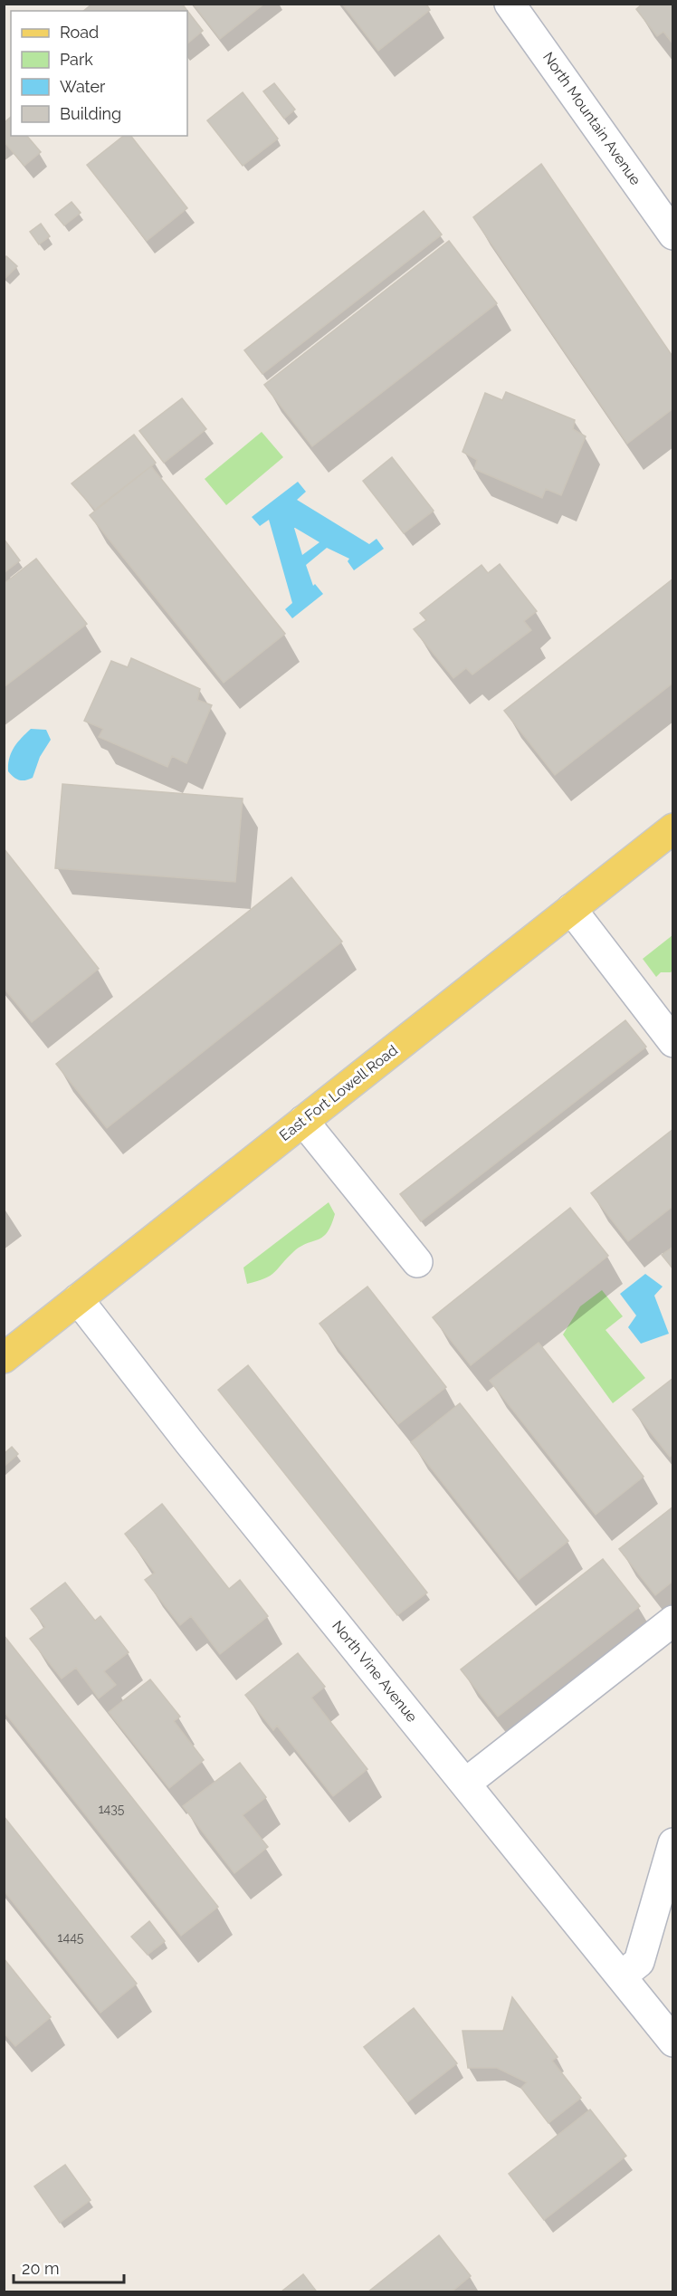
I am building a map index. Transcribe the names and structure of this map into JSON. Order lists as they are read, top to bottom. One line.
{"streets":{"main road":["East Fort Lowell Road"],"street":["North Mountain Avenue","North Vine Avenue"]},"crossings":[["East Fort Lowell Road","North Vine Avenue"]],"house_numbers":["1435","1445"],"legend":["Road","Park","Water","Building"],"scale_bar":"20 m"}
